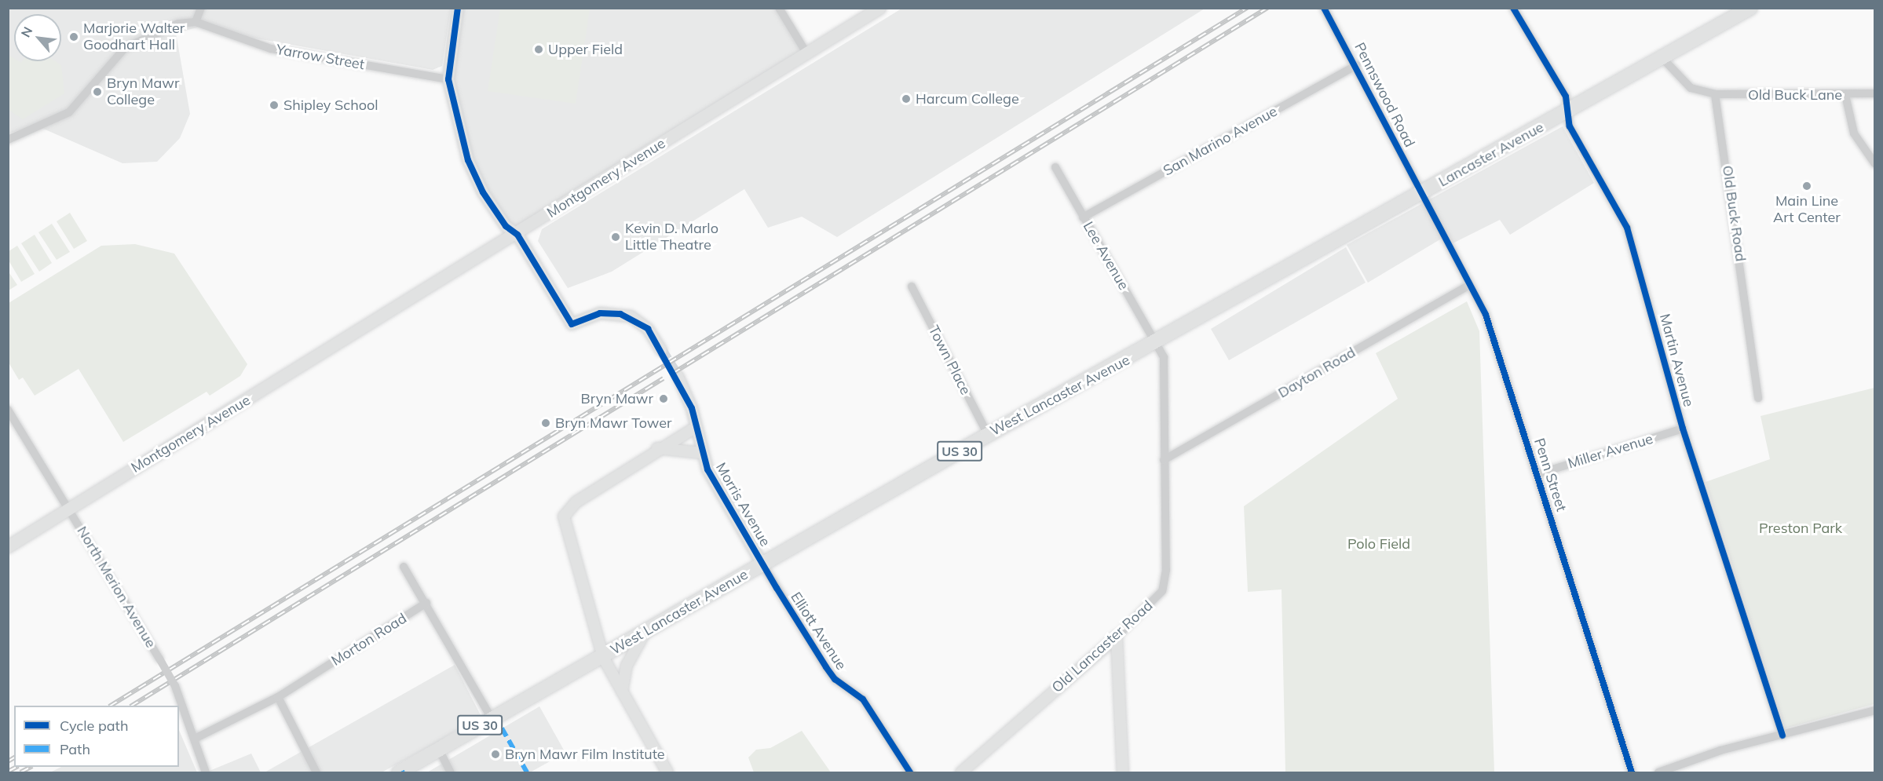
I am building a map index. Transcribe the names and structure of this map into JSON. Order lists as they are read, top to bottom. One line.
{"streets":{"highway":["Lancaster Avenue","West Lancaster Avenue","US 30"],"main road":["Montgomery Avenue"],"street":["Yarrow Street","Pennswood Road","Old Buck Lane","San Marino Avenue","Old Buck Road","Lee Avenue","Town Place","Martin Avenue","Dayton Road","Miller Avenue","Penn Street","Morris Avenue","North Merion Avenue","Elliott Avenue","Morton Road","Old Lancaster Road"]},"crossings":[["Pennswood Road","San Marino Avenue"],["Pennswood Road","Lancaster Avenue"],["Pennswood Road","Penn Street"],["Old Buck Lane","Old Buck Road"],["San Marino Avenue","Lee Avenue"],["Lancaster Avenue","Lee Avenue"],["Lancaster Avenue","Martin Avenue"],["Lancaster Avenue","West Lancaster Avenue"],["Lancaster Avenue","Penn Street"],["Lancaster Avenue","Old Lancaster Road"],["Montgomery Avenue","North Merion Avenue"],["Lee Avenue","West Lancaster Avenue"],["Lee Avenue","Old Lancaster Road"],["Town Place","West Lancaster Avenue"],["Martin Avenue","Miller Avenue"],["Dayton Road","Penn Street"],["Dayton Road","Old Lancaster Road"],["West Lancaster Avenue","Morris Avenue"],["West Lancaster Avenue","Elliott Avenue"],["West Lancaster Avenue","Old Lancaster Road"],["Miller Avenue","Penn Street"],["Morris Avenue","Elliott Avenue"],["North Merion Avenue","Morton Road"]],"parks":["Preston Park","Polo Field"],"places":["Marjorie Walter Goodhart Hall","Upper Field","Bryn Mawr College","Harcum College","Shipley School","Main Line Art Center","Kevin D. Marlo Little Theatre","Bryn Mawr","Bryn Mawr Tower","Bryn Mawr Film Institute"],"legend":["Cycle path","Path"],"north":"top left"}
